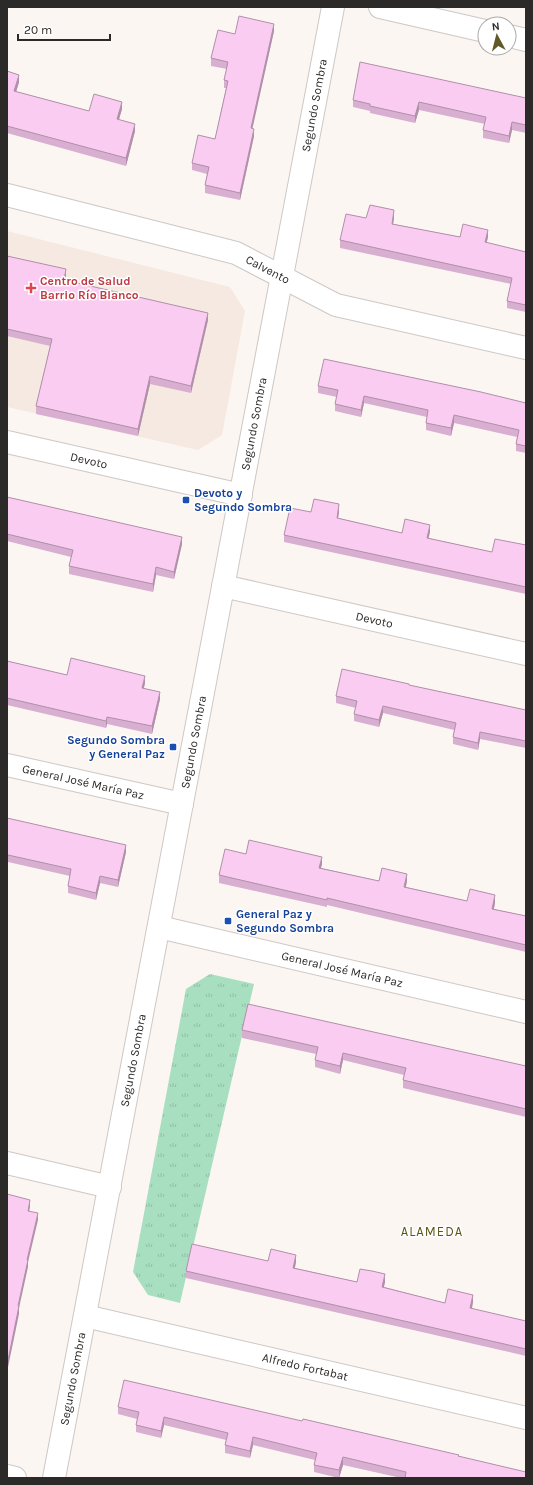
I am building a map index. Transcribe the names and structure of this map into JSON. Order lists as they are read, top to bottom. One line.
{"streets":{"street":["Segundo Sombra","Calvento","Devoto","General José María Paz","Alfredo Fortabat"]},"crossings":[["Segundo Sombra","Calvento"],["Segundo Sombra","Devoto"],["Segundo Sombra","General José María Paz"],["Segundo Sombra","Alfredo Fortabat"]],"districts":["ALAMEDA"],"places":{"health":["Centro de Salud Barrio Río Blanco"],"transit":["Devoto y Segundo Sombra","Segundo Sombra y General Paz","General Paz y Segundo Sombra"]},"scale_bar":"20 m","north":"top"}
